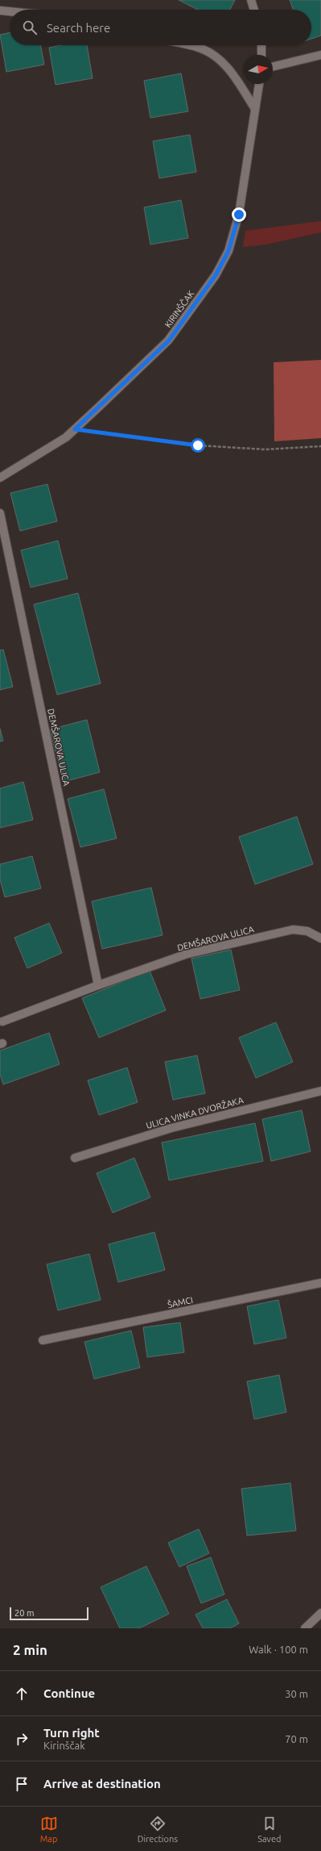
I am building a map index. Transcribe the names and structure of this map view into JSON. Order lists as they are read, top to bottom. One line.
{"streets":{"street":["KIRINŠČAK","DEMŠAROVA ULICA","ULICA VINKA DVORŽAKA","ŠAMCI"]},"scale_bar":"20 m","north":"right","page":{"search":"Search here","scale":"20 m","heading":["2 min","Walk · 100 m"],"list":[["Continue","30 m"],["Turn right","Kirinščak","70 m"],"Arrive at destination"],"nav":["Map","Directions","Saved"]}}
